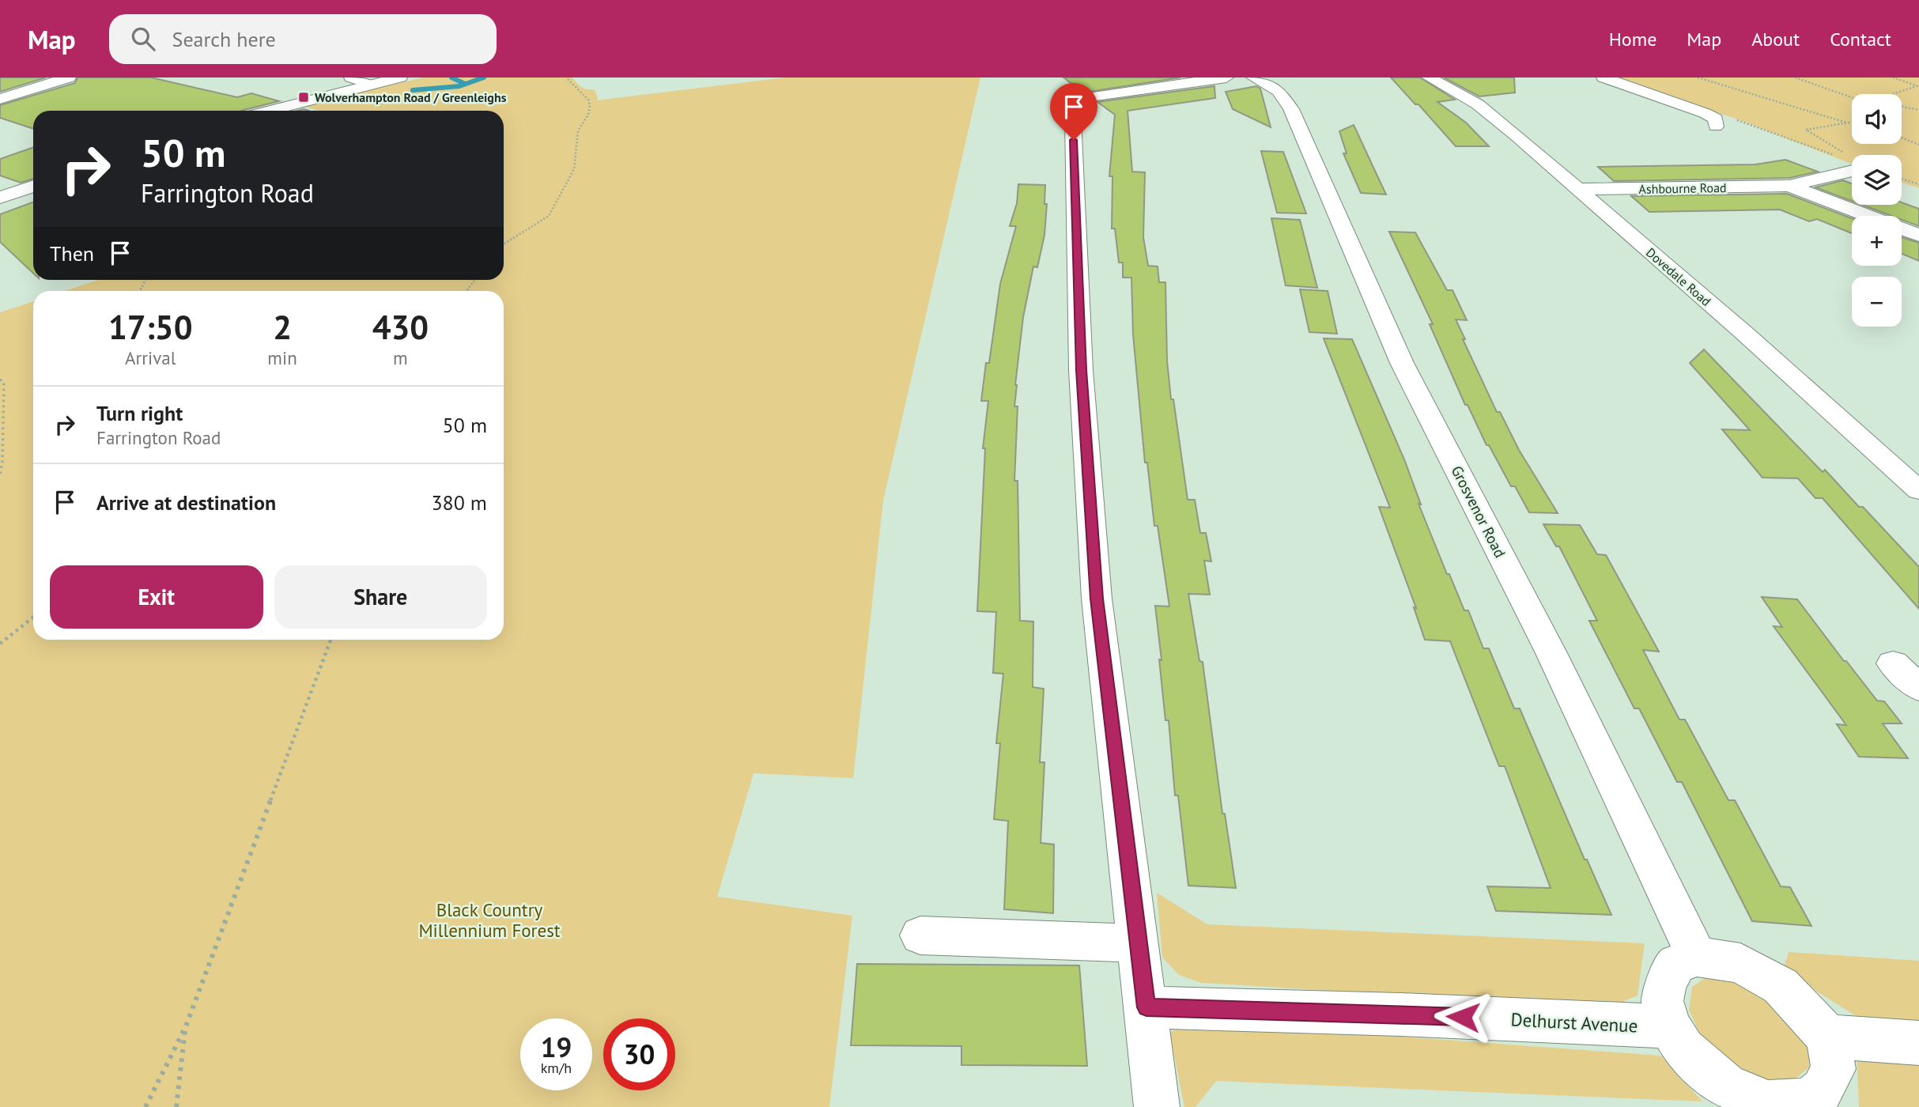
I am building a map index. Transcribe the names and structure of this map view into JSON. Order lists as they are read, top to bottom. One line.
{"streets":{"street":["Ashbourne Road","Dovedale Road","Grosvenor Road","Delhurst Avenue"]},"crossings":[["Ashbourne Road","Dovedale Road"],["Grosvenor Road","Delhurst Avenue"]],"parks":["Black Country Millennium Forest"],"places":{"transit":["Wolverhampton Road / Greenleighs"]},"page":{"header":"Map","search":"Search here","nav":["Home","Map","About","Contact"],"map_buttons":["+","−"],"turn":["50 m","Farrington Road"],"then":"Then","eta":["17:50","Arrival","2","min","430","m"],"list":[{"name":"Turn right","note":"Farrington Road","value":"50 m"},{"name":"Arrive at destination","value":"380 m"}],"buttons":["Exit","Share"],"speed":"19 km/h","limit":"30"}}
